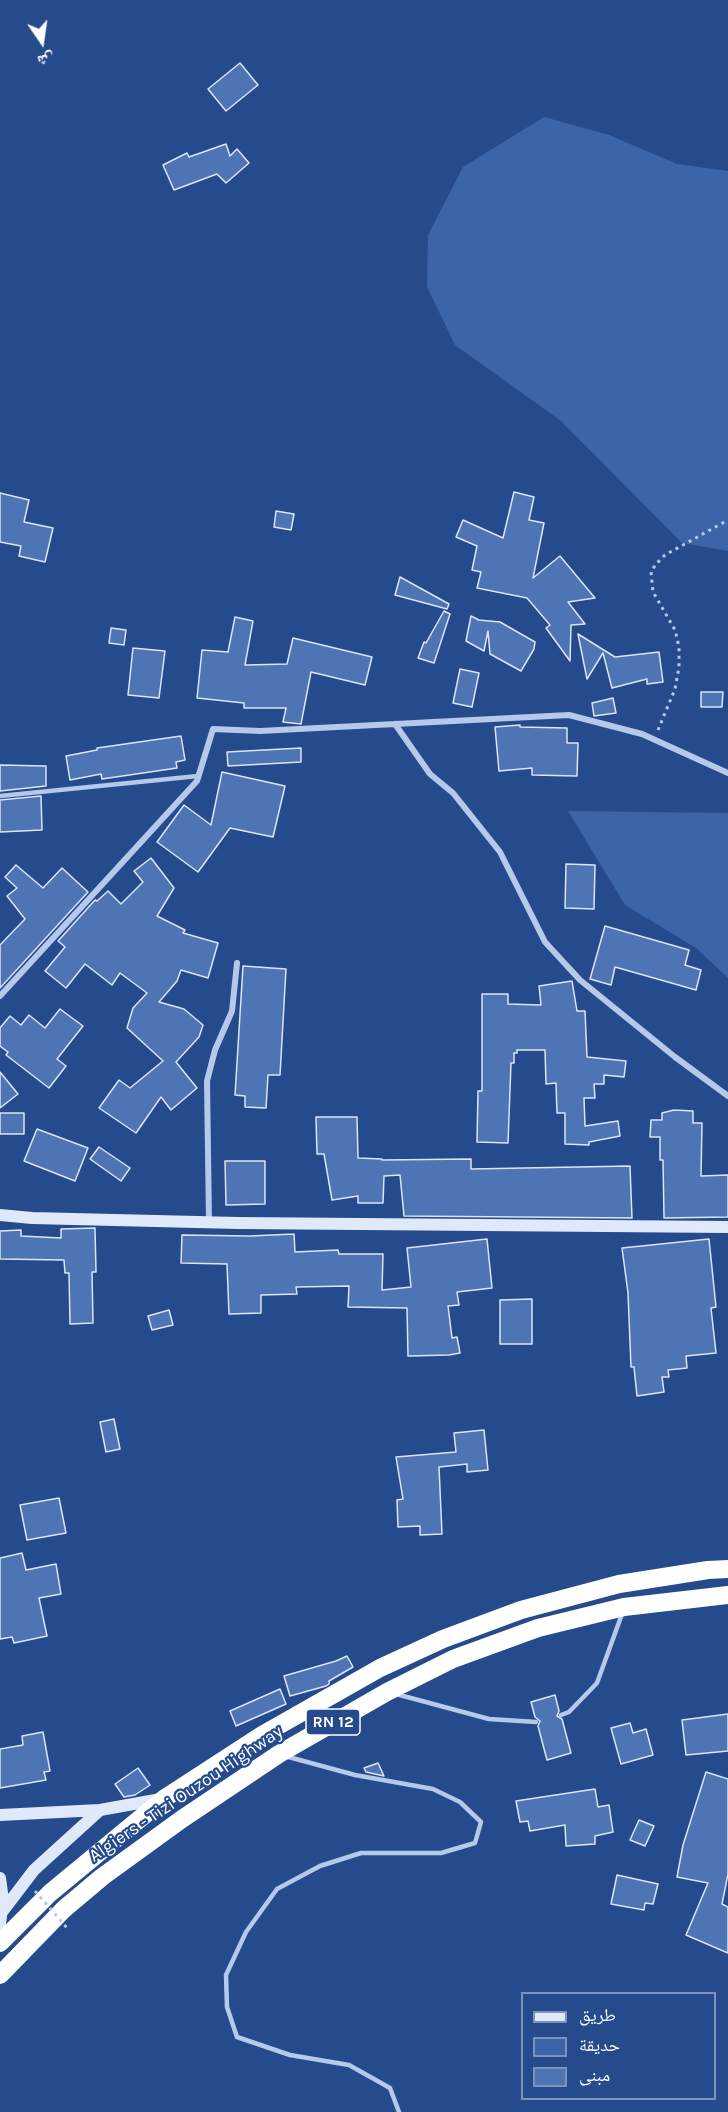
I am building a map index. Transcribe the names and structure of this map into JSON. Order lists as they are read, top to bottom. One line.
{"streets":{"highway":["RN 12","Algiers - Tizi Ouzou Highway"]},"legend":["طريق","حديقة","مبنى"],"north":"bottom"}
